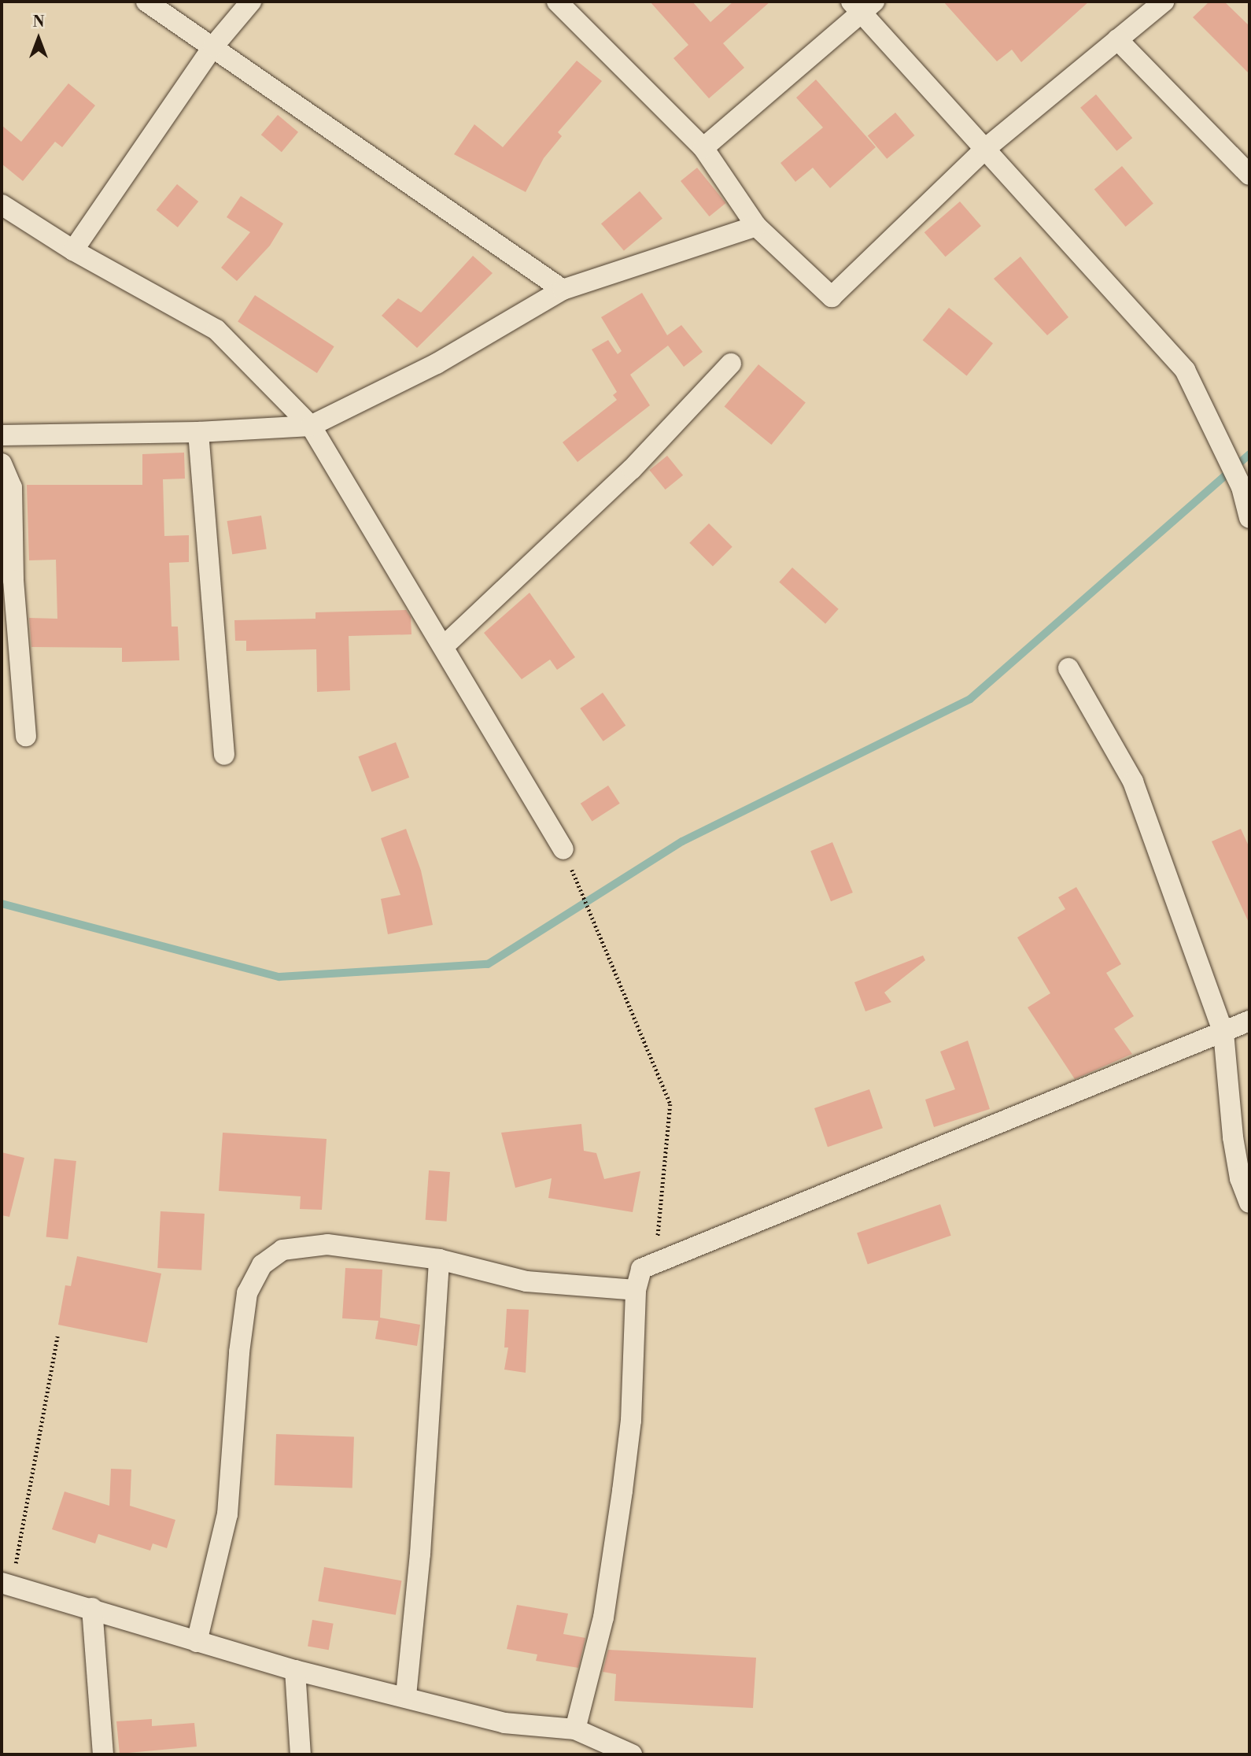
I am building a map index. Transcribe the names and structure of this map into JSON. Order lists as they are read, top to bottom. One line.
{"north":"top"}
